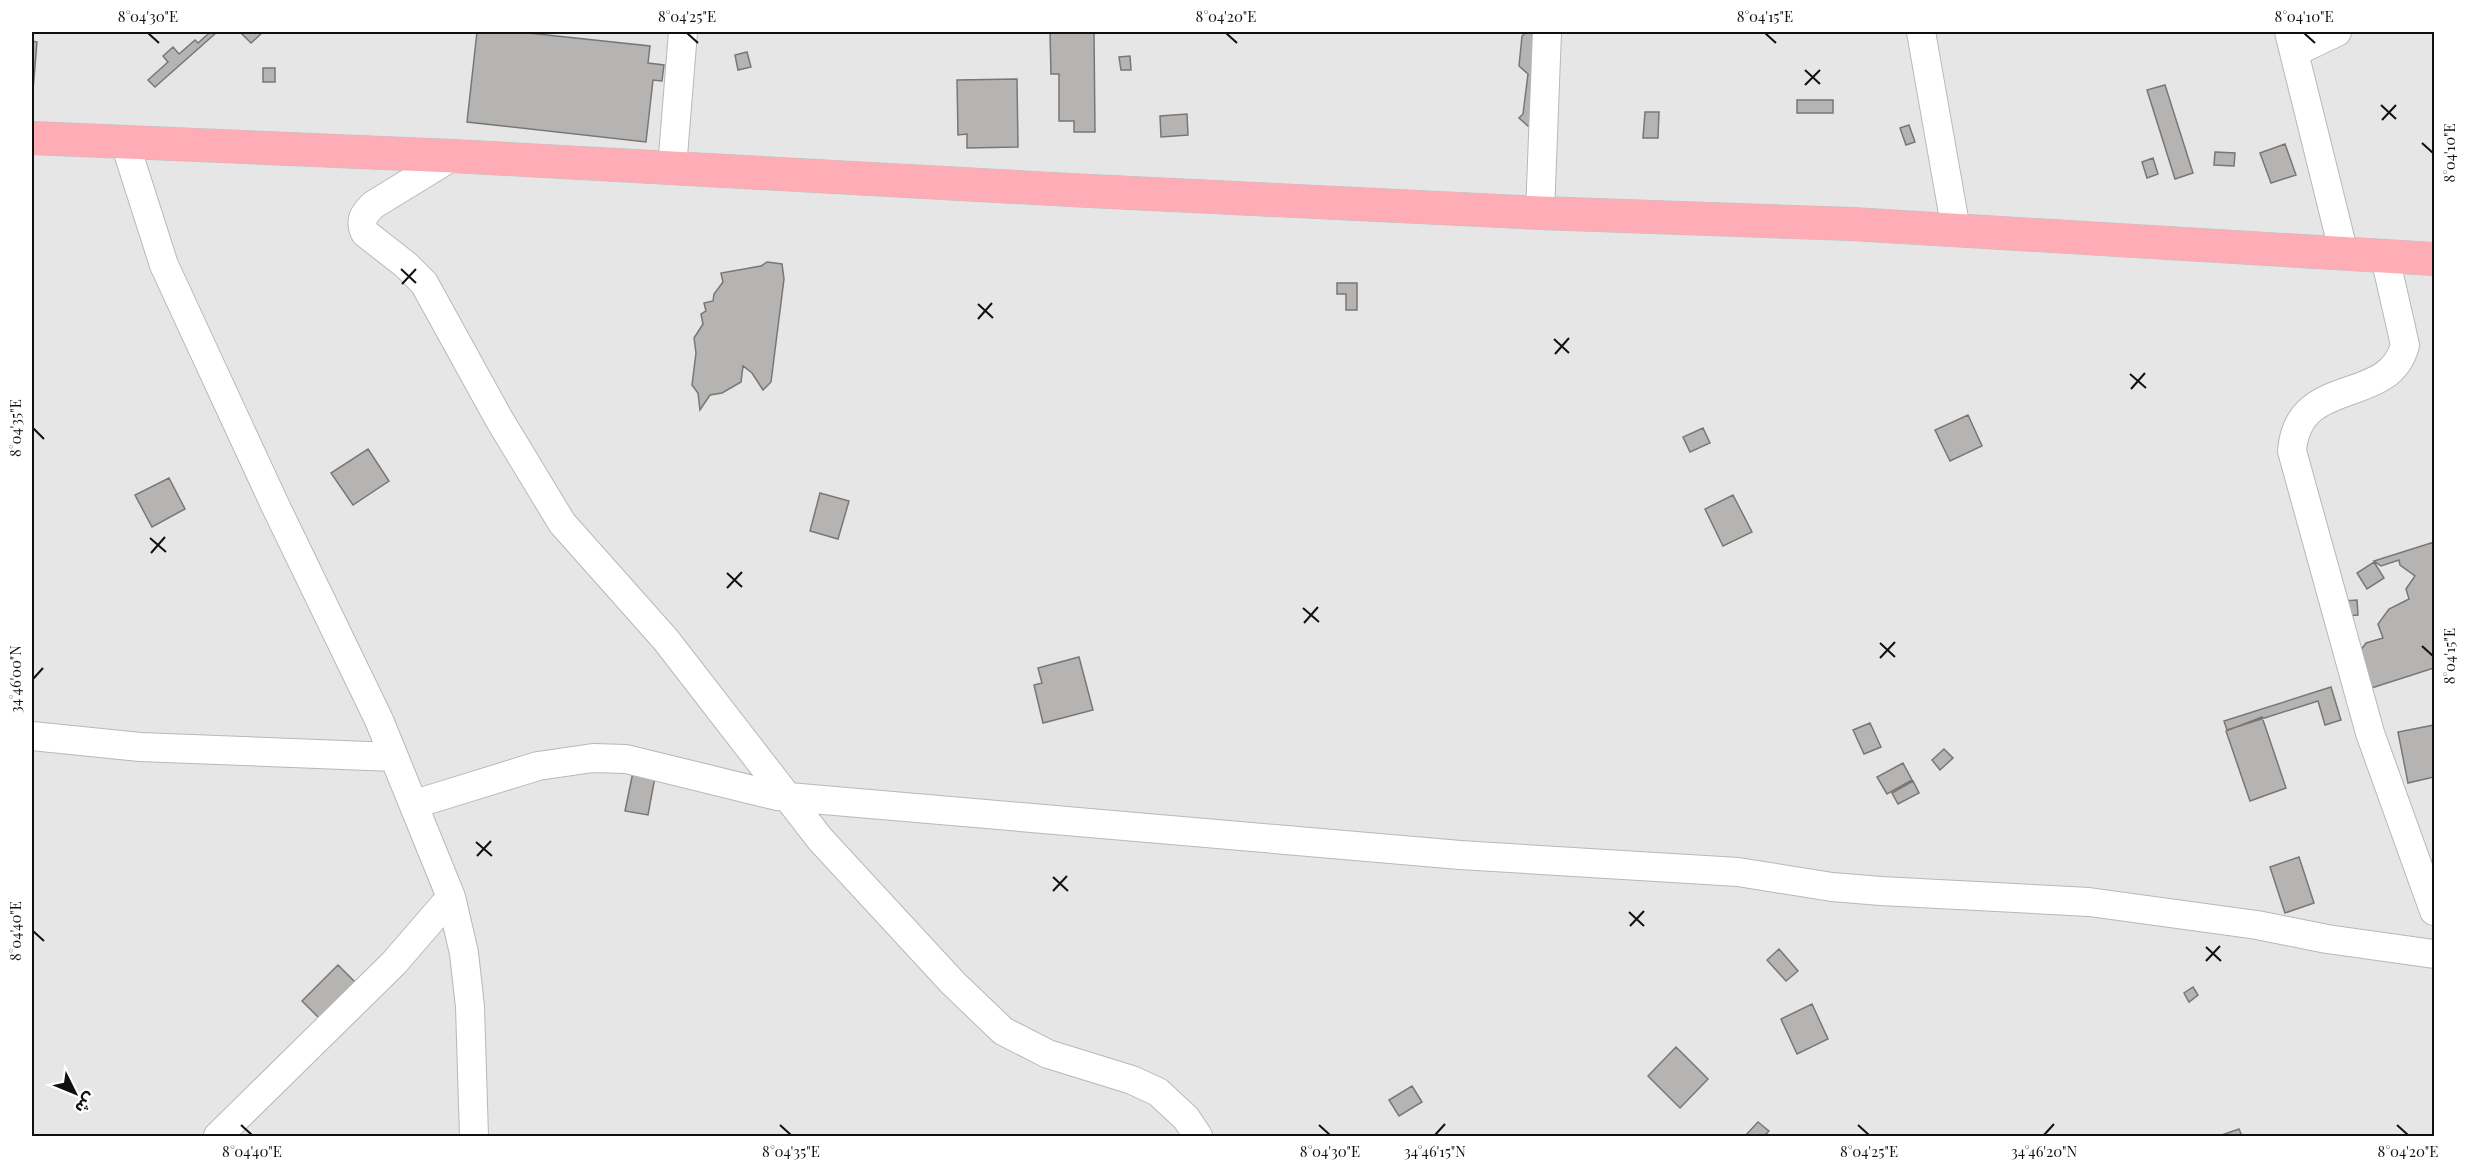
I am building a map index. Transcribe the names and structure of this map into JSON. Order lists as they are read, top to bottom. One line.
{"north":"bottom right","coordinates":["8°04'30\"E","8°04'25\"E","8°04'20\"E","8°04'15\"E","8°04'10\"E","8°04'35\"E","34°46'00\"N","8°04'40\"E","34°46'15\"N","34°46'20\"N"]}
